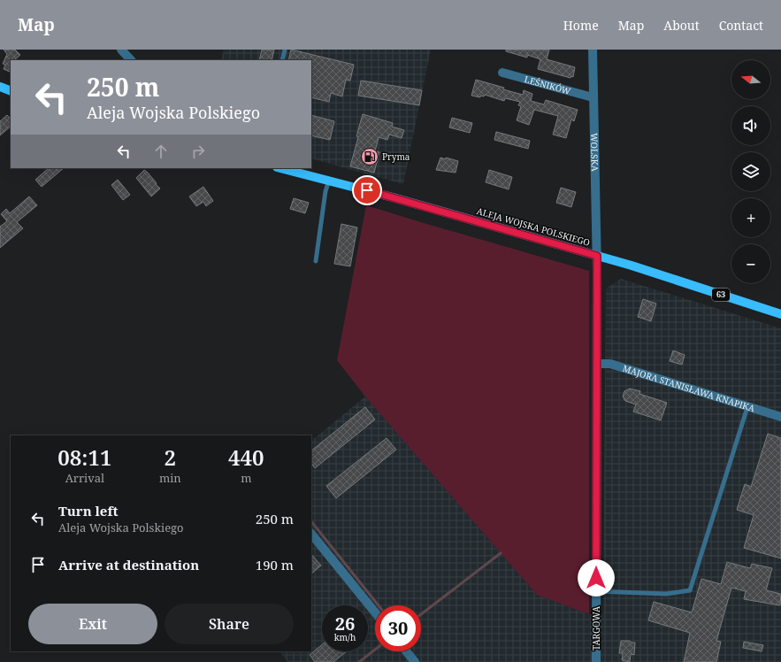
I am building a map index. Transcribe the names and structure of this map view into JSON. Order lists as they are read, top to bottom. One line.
{"streets":{"main road":["ALEJA WOJSKA POLSKIEGO","63"],"street":["LEŚNIKÓW","WOLSKA","MAJORA STANISŁAWA KNAPIKA","TARGOWA"]},"crossings":[["LEŚNIKÓW","WOLSKA"],["WOLSKA","ALEJA WOJSKA POLSKIEGO"],["WOLSKA","TARGOWA"],["ALEJA WOJSKA POLSKIEGO","TARGOWA"],["MAJORA STANISŁAWA KNAPIKA","TARGOWA"]],"places":{"fuel station":["Pryma"]},"north":"left","page":{"header":"Map","nav":["Home","Map","About","Contact"],"map_buttons":["+","−"],"turn":["250 m","Aleja Wojska Polskiego"],"eta":["08:11","Arrival","2","min","440","m"],"list":[{"name":"Turn left","note":"Aleja Wojska Polskiego","value":"250 m"},{"name":"Arrive at destination","value":"190 m"}],"buttons":["Exit","Share"],"speed":"26 km/h","limit":"30"}}
